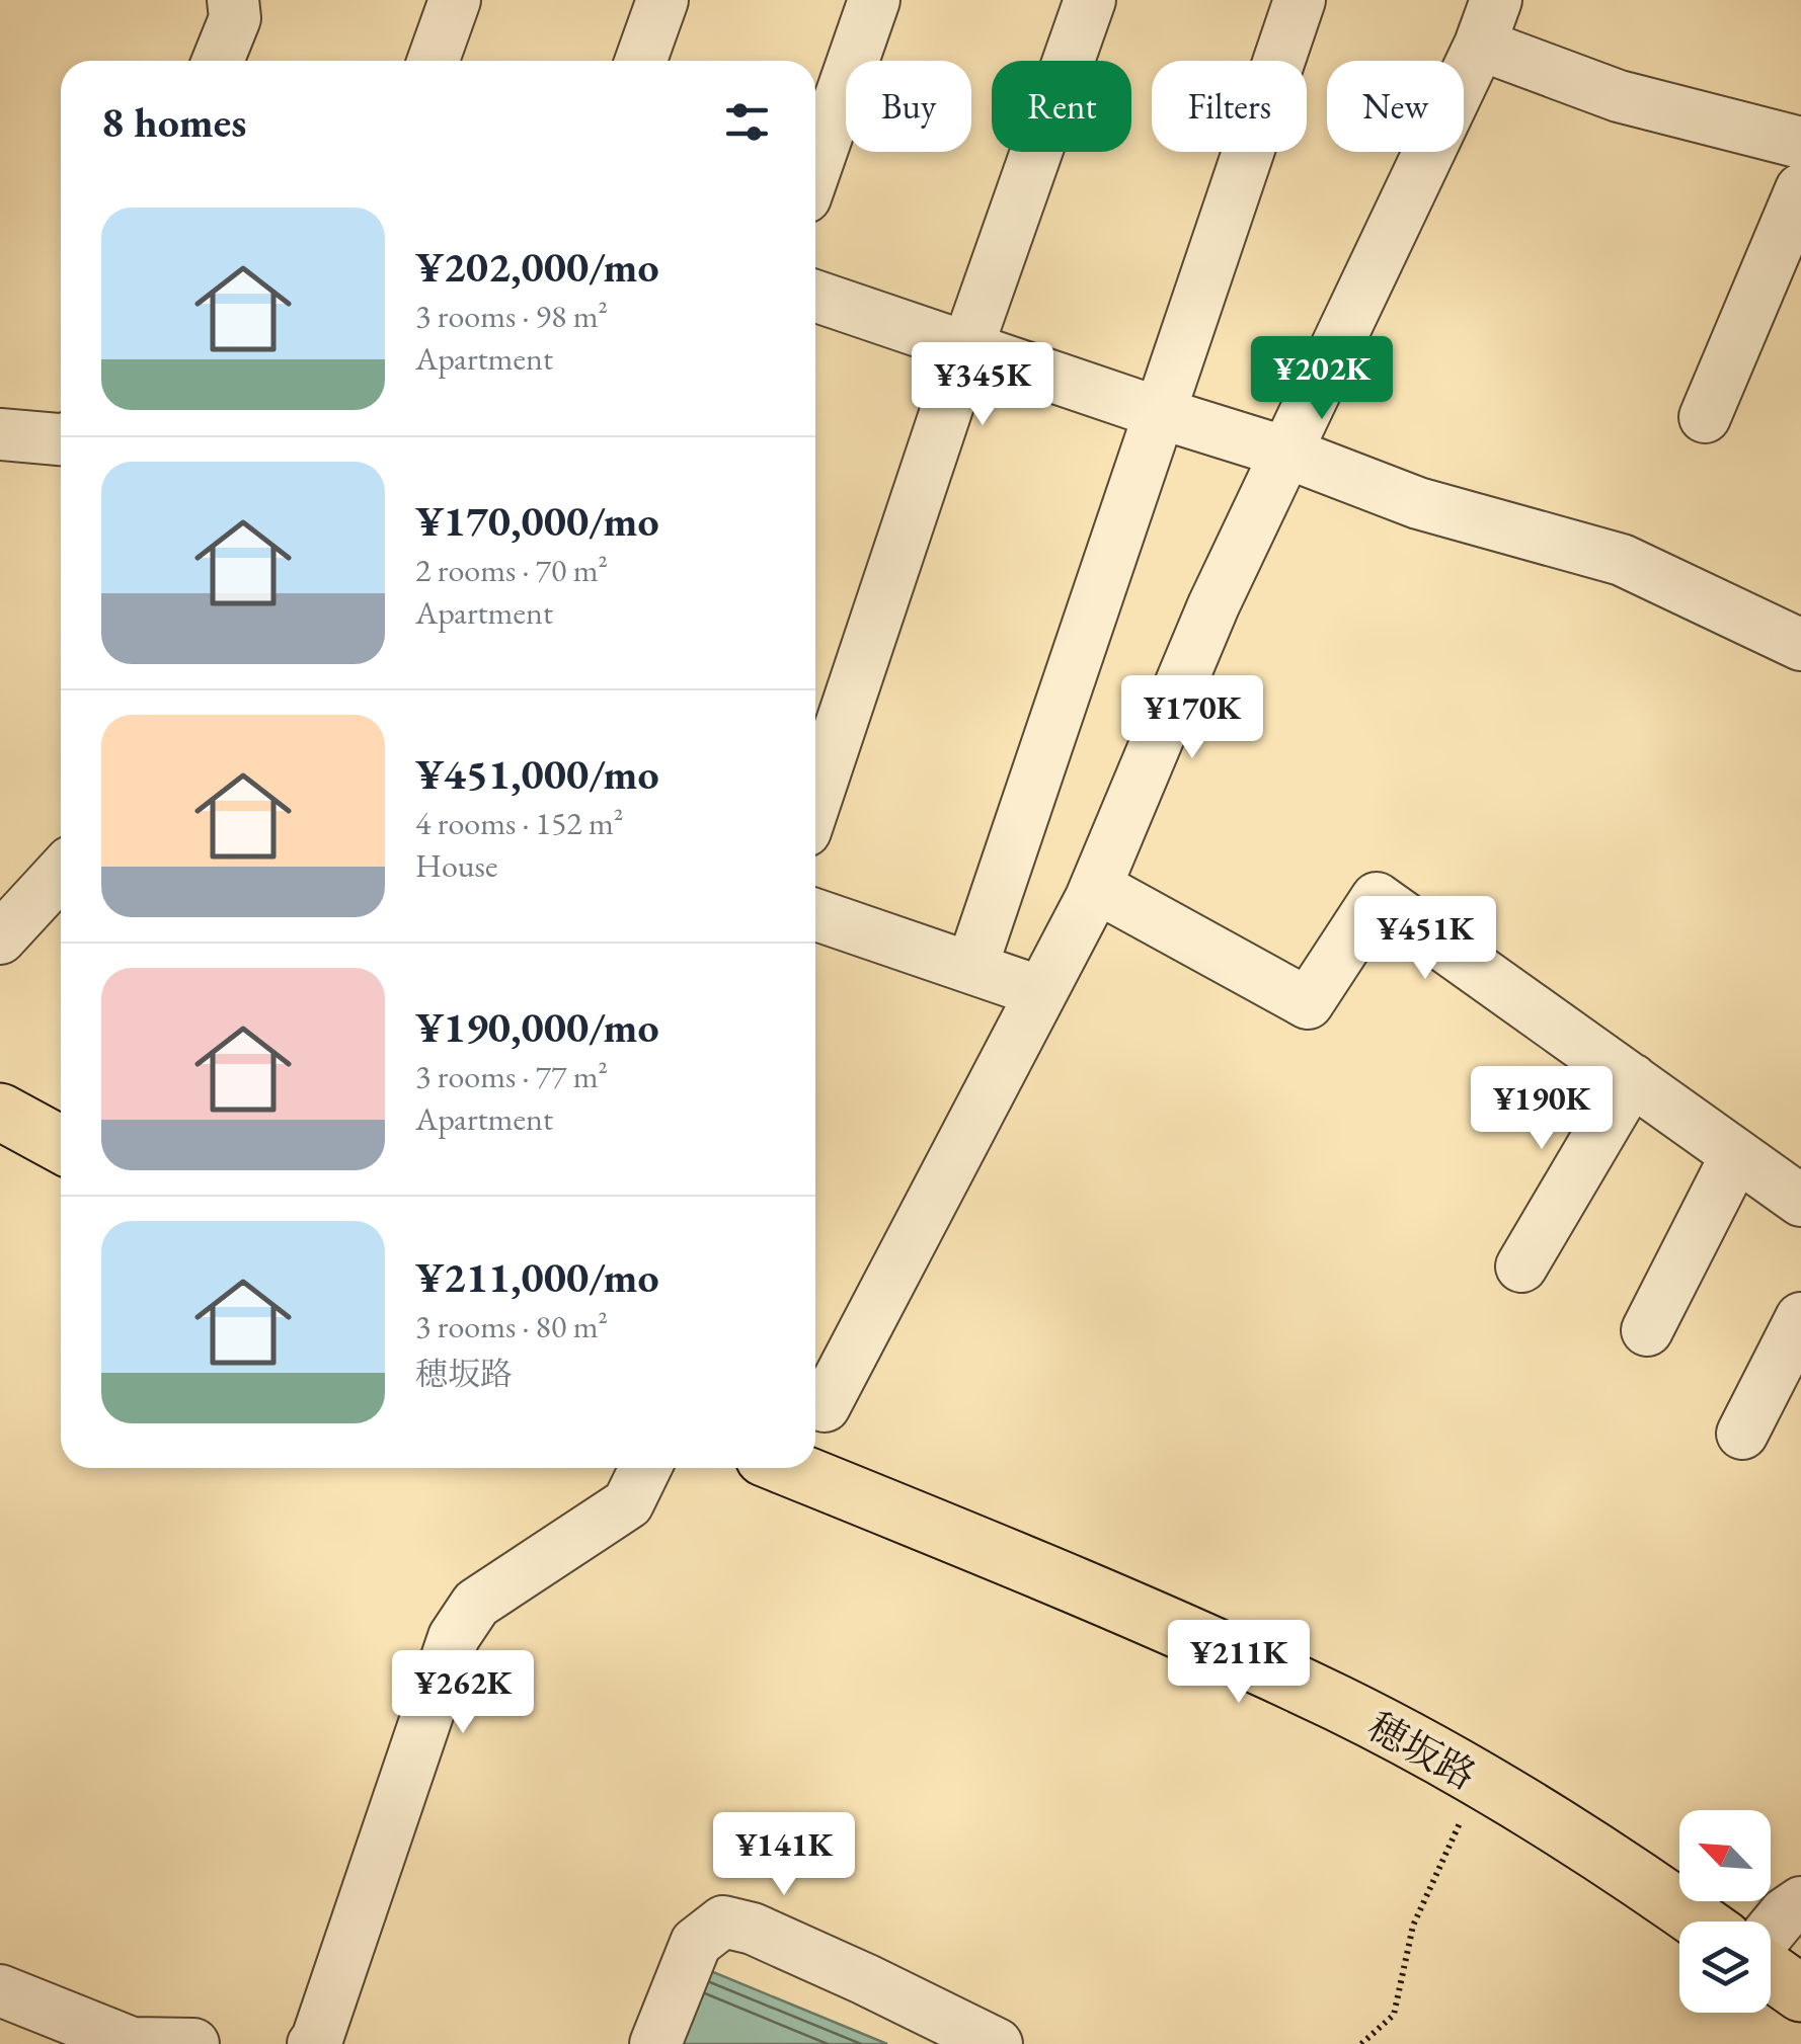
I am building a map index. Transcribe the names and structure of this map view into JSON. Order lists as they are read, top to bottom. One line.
{"streets":{"main road":["穂坂路"]},"north":"top left","page":{"chip":["Buy","Rent","Filters","New"],"heading":"8 homes","list":[{"name":"¥202,000/mo","note":"3 rooms · 98 m² · Apartment"},{"name":"¥170,000/mo","note":"2 rooms · 70 m² · Apartment"},{"name":"¥451,000/mo","note":"4 rooms · 152 m² · House"},{"name":"¥190,000/mo","note":"3 rooms · 77 m² · Apartment"},{"name":"¥211,000/mo","note":"3 rooms · 80 m² · 穂坂路"}],"price":["¥202K","¥345K","¥170K","¥451K","¥190K","¥211K","¥262K","¥141K"]}}
